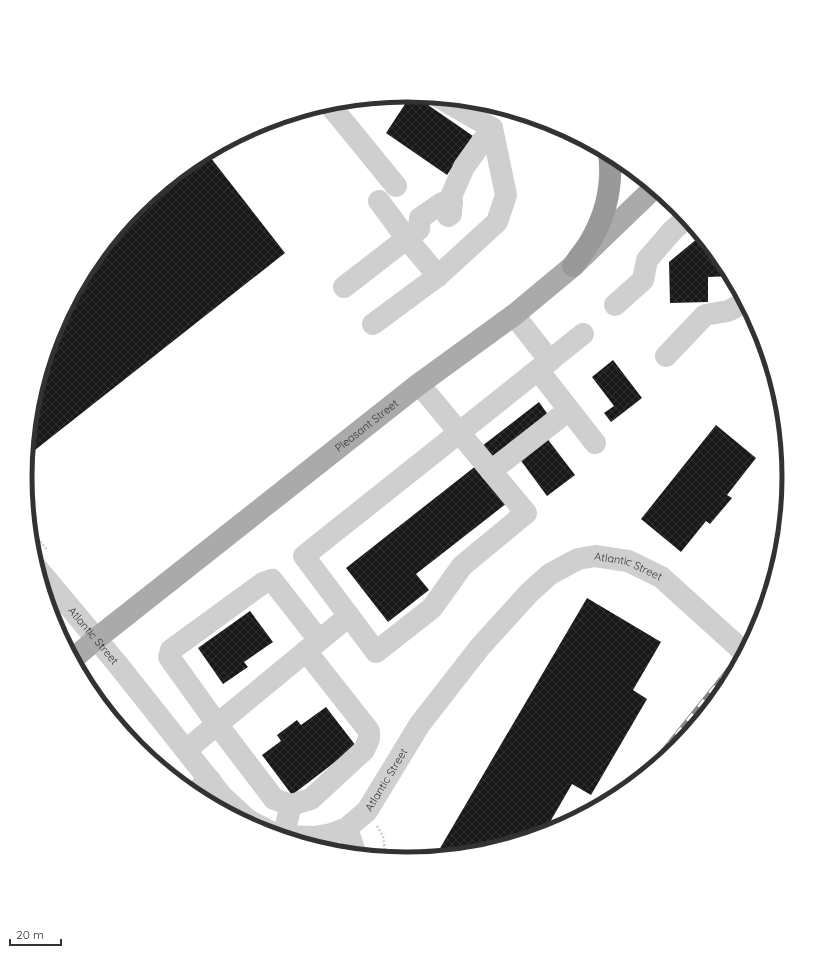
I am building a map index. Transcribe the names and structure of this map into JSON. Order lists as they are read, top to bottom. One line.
{"streets":{"main road":["Pleasant Street"],"street":["Atlantic Street"]},"crossings":[["Pleasant Street","Atlantic Street"]],"scale_bar":"20 m"}
